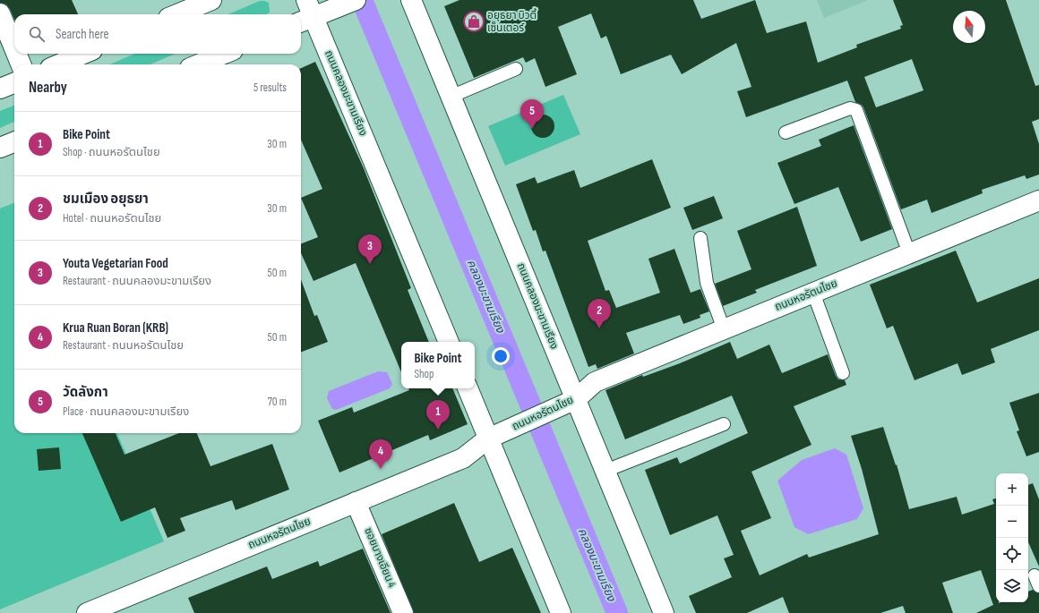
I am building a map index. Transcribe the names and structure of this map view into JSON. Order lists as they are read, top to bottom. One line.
{"streets":{"street":["ถนนคลองมะขามเรียง","ถนนหอรัตนไชย","ซอยบางเอียน 4"]},"crossings":[["ถนนคลองมะขามเรียง","ถนนหอรัตนไชย"],["ถนนหอรัตนไชย","ซอยบางเอียน 4"]],"water":["คลองมะขามเรียง"],"places":{"shop":["อยุธยา บิวตี้ เซ็นเตอร์"]},"north":"top","page":{"search":"Search here","heading":["Nearby","5 results"],"pins":["5","3","2","1","4"],"list":[{"mark":"1","name":"Bike Point","note":"Shop · ถนนหอรัตนไชย","value":"30 m"},{"mark":"2","name":"ชมเมือง อยุธยา","note":"Hotel · ถนนหอรัตนไชย","value":"30 m"},{"mark":"3","name":"Youta Vegetarian Food","note":"Restaurant · ถนนคลองมะขามเรียง","value":"50 m"},{"mark":"4","name":"Krua Ruan Boran (KRB)","note":"Restaurant · ถนนหอรัตนไชย","value":"50 m"},{"mark":"5","name":"วัดลังกา","note":"Place · ถนนคลองมะขามเรียง","value":"70 m"}],"popup":["Bike Point","Shop"],"map_buttons":["+","−"]}}
